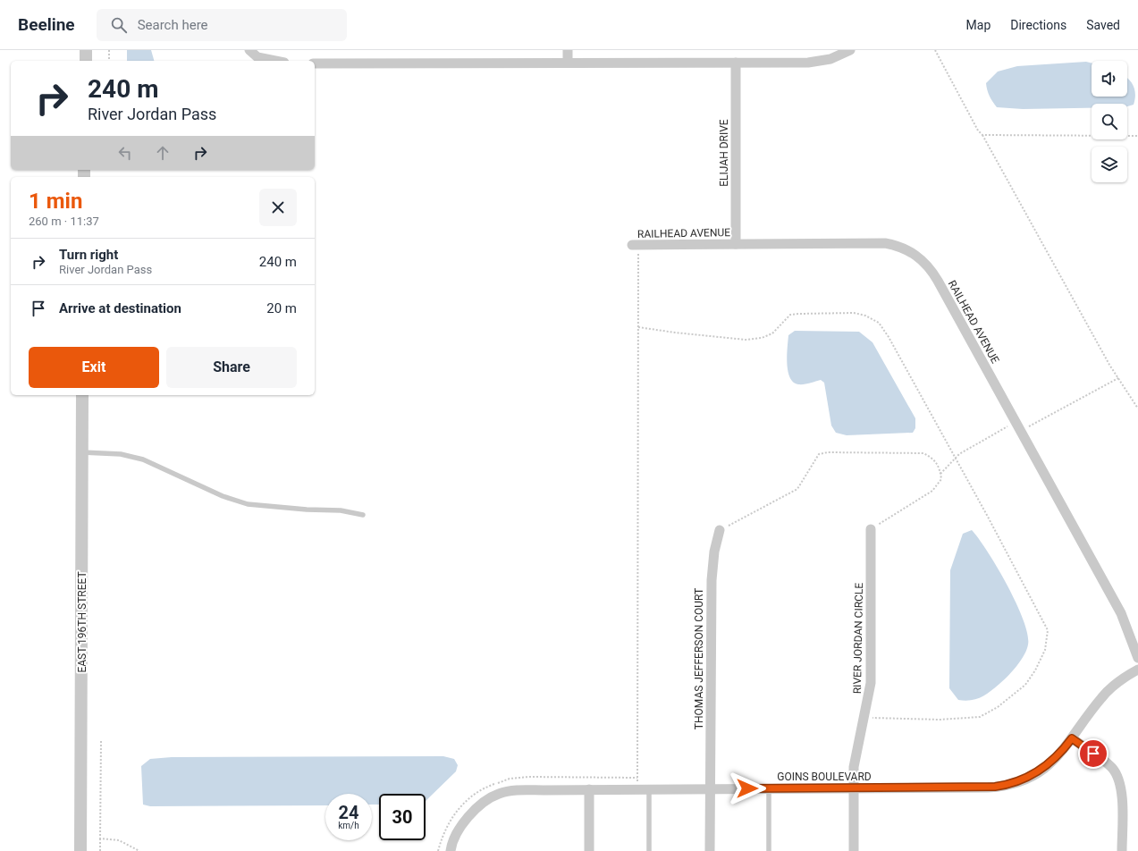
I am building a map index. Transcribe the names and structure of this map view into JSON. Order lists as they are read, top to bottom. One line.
{"streets":{"street":["ELIJAH DRIVE","RAILHEAD AVENUE","EAST 196TH STREET","RIVER JORDAN CIRCLE","THOMAS JEFFERSON COURT","GOINS BOULEVARD"]},"crossings":[["ELIJAH DRIVE","RAILHEAD AVENUE"],["RIVER JORDAN CIRCLE","GOINS BOULEVARD"],["THOMAS JEFFERSON COURT","GOINS BOULEVARD"]],"page":{"header":"Beeline","search":"Search here","nav":["Map","Directions","Saved"],"turn":["240 m","River Jordan Pass"],"heading":["1 min","260 m · 11:37"],"list":[{"name":"Turn right","note":"River Jordan Pass","value":"240 m"},{"name":"Arrive at destination","value":"20 m"}],"buttons":["Exit","Share"],"speed":"24 km/h","limit":"30"}}
